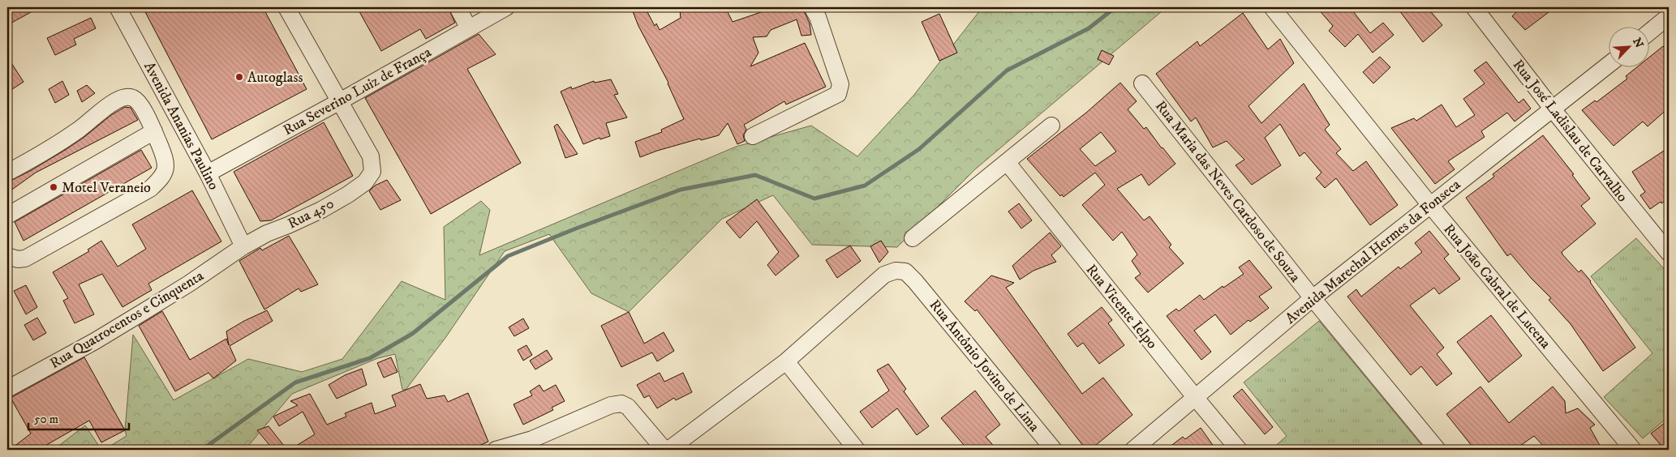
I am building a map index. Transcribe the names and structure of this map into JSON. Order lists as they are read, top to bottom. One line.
{"streets":{"street":["Rua Severino Luiz de França","Avenida Ananias Paulino","Rua José Ladislau de Carvalho","Rua Maria das Neves Cardoso de Souza","Rua 450","Avenida Marechal Hermes da Fonseca","Rua João Cabral de Lucena","Rua Vicente Ielpo","Rua Quatrocentos e Cinquenta","Rua Antônio Jovino de Lima"]},"crossings":[["Rua Severino Luiz de França","Avenida Ananias Paulino"],["Rua Severino Luiz de França","Rua 450"],["Avenida Ananias Paulino","Rua 450"],["Avenida Ananias Paulino","Rua Quatrocentos e Cinquenta"],["Rua José Ladislau de Carvalho","Avenida Marechal Hermes da Fonseca"],["Rua Maria das Neves Cardoso de Souza","Avenida Marechal Hermes da Fonseca"],["Rua 450","Rua Quatrocentos e Cinquenta"],["Avenida Marechal Hermes da Fonseca","Rua João Cabral de Lucena"],["Avenida Marechal Hermes da Fonseca","Rua Vicente Ielpo"]],"places":["Autoglass","Motel Veraneio"],"scale_bar":"50 m","north":"top right"}
